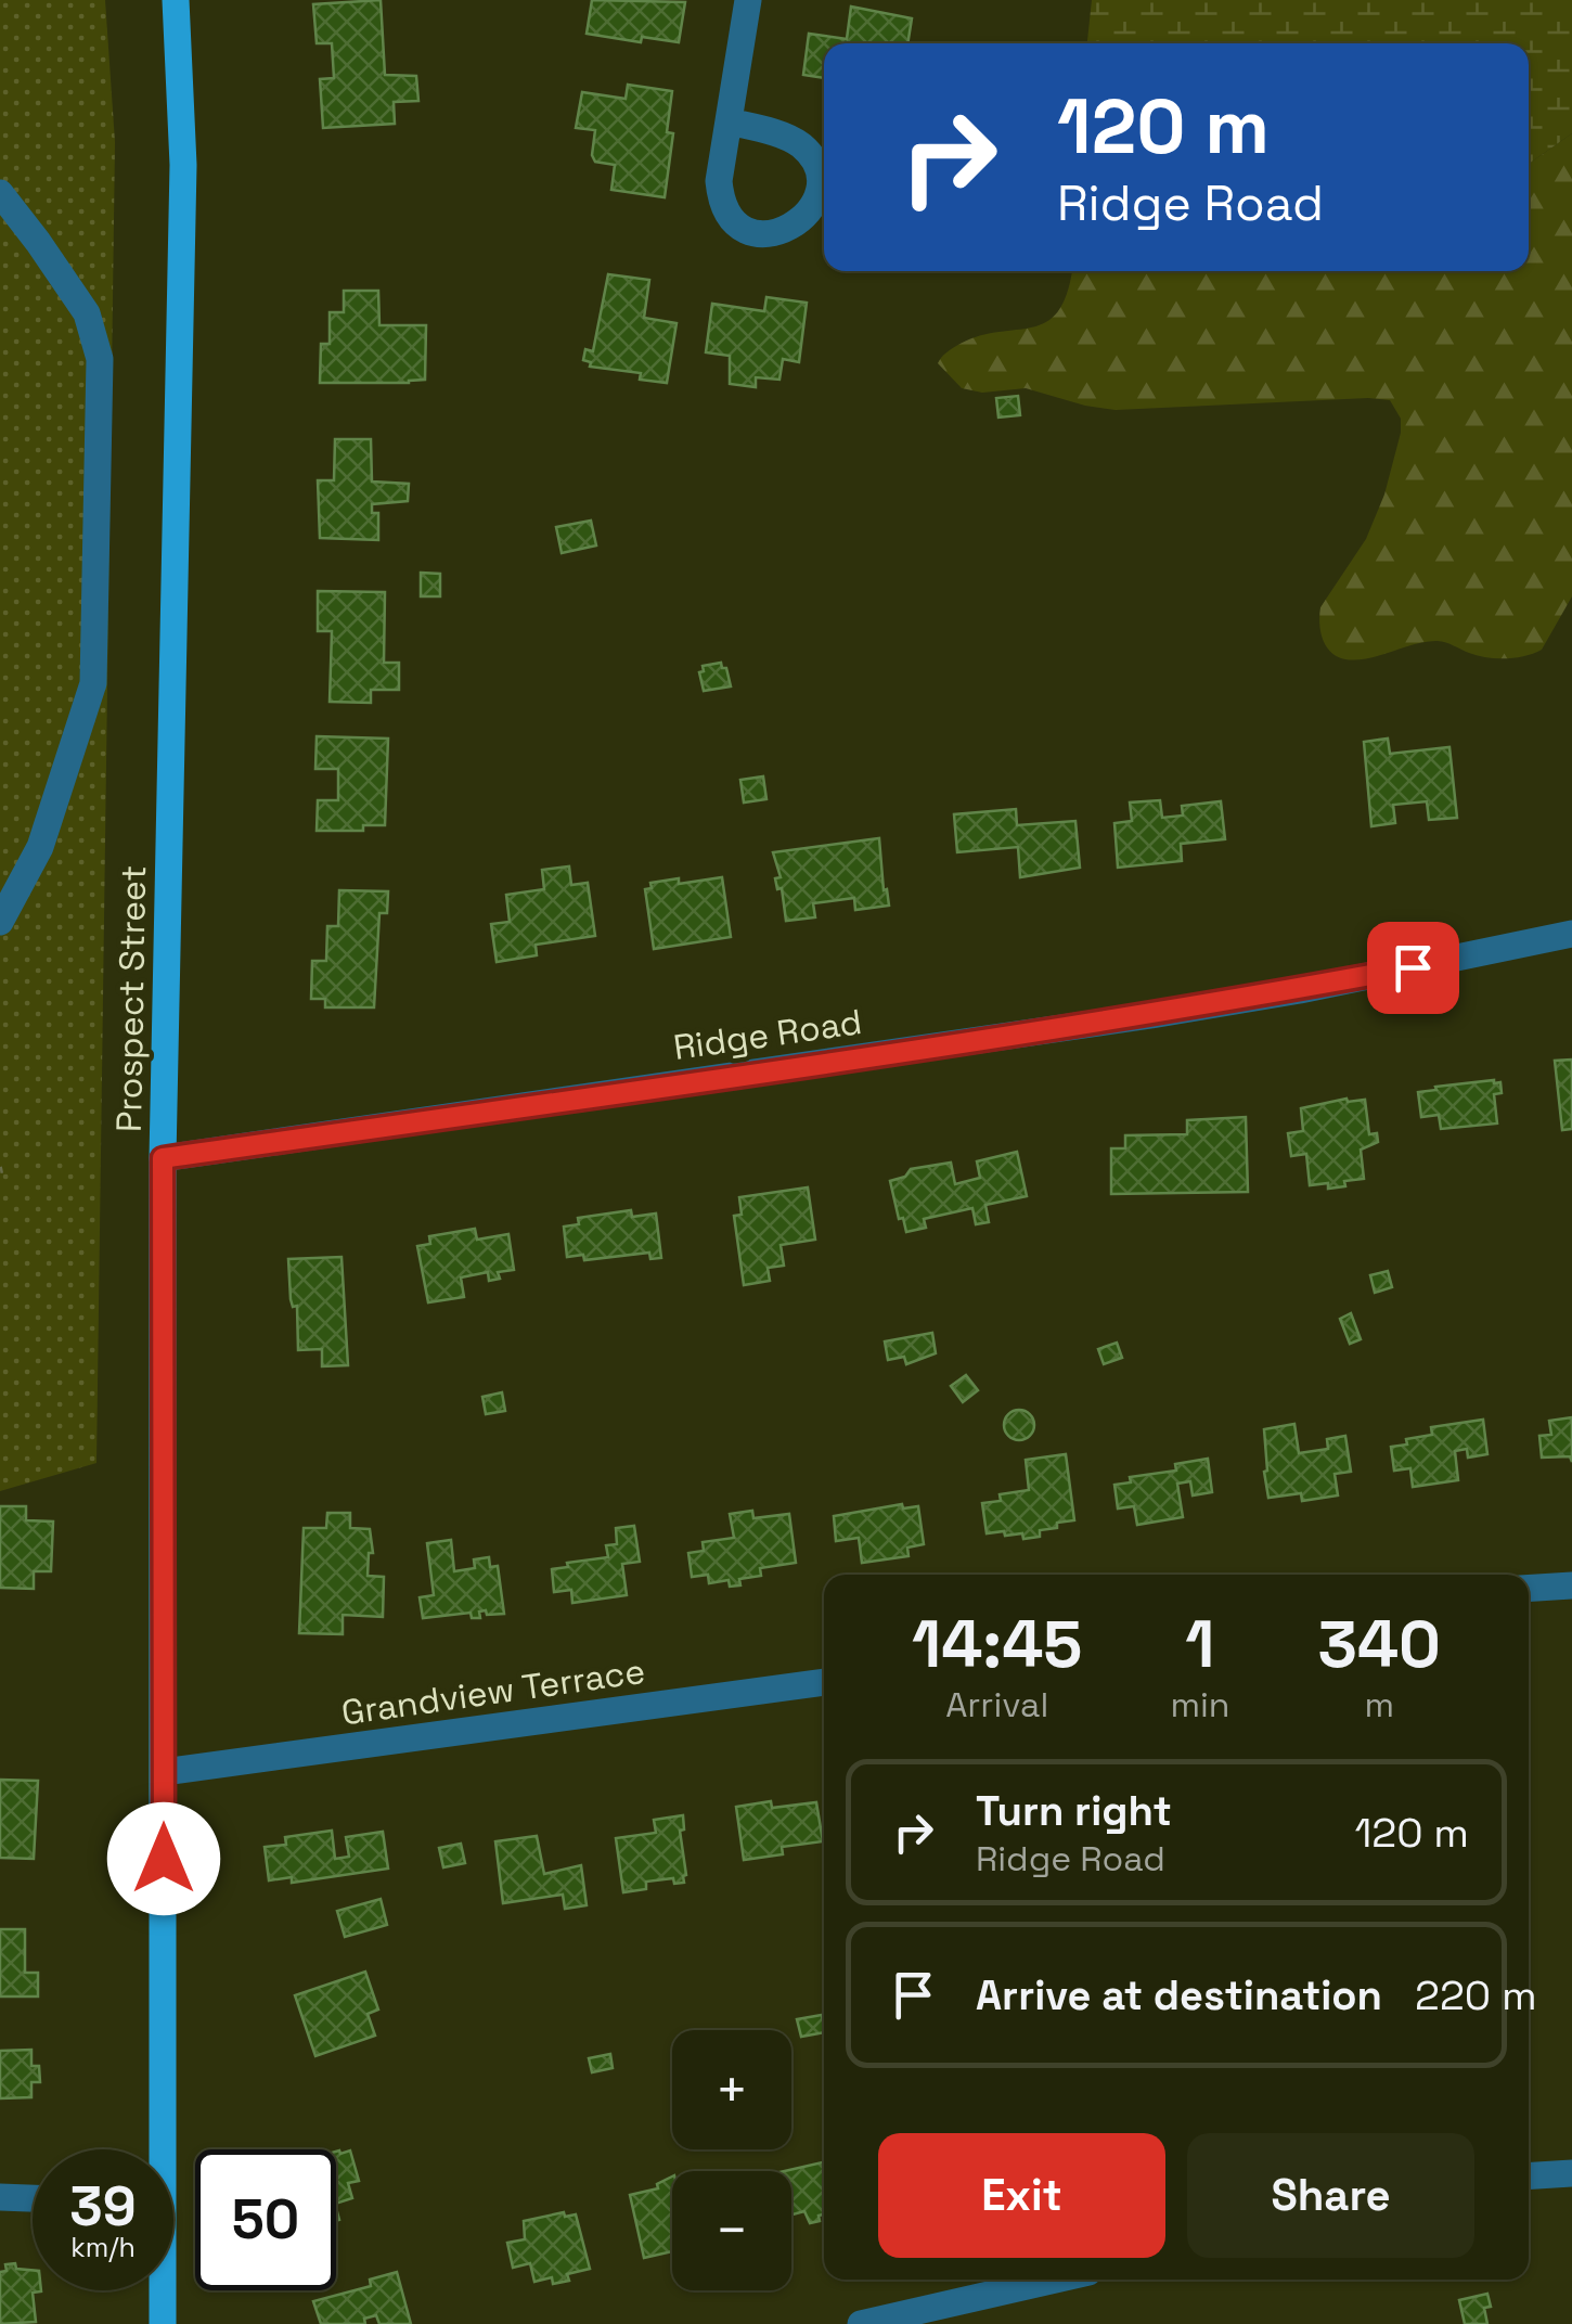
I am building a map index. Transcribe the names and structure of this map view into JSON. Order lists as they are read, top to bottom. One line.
{"streets":{"main road":["Prospect Street"],"street":["Ridge Road","Grandview Terrace"]},"crossings":[["Prospect Street","Ridge Road"],["Prospect Street","Grandview Terrace"]],"page":{"turn":["120 m","Ridge Road"],"eta":["14:45","Arrival","1","min","340","m"],"list":[{"name":"Turn right","note":"Ridge Road","value":"120 m"},{"name":"Arrive at destination","value":"220 m"}],"map_buttons":["+","−"],"buttons":["Exit","Share"],"speed":"39 km/h","limit":"50"}}
